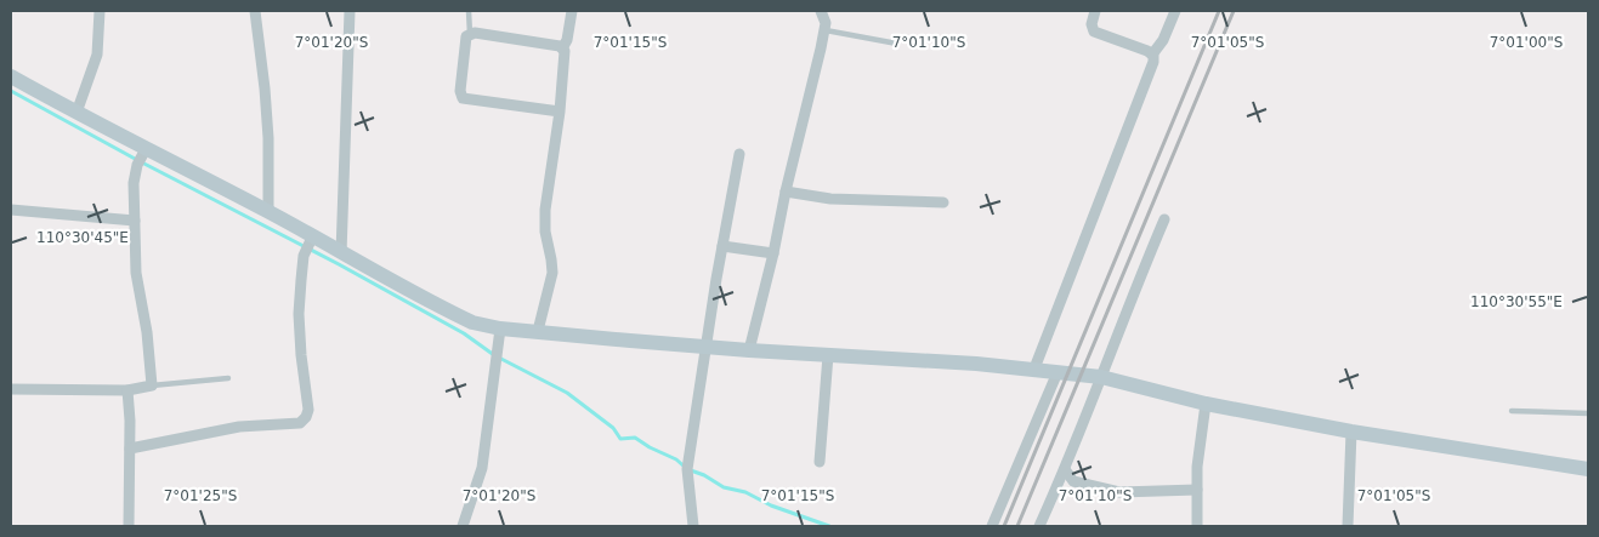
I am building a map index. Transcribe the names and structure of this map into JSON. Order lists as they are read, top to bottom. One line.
{"coordinates":["7°01'05\"S","7°01'00\"S","7°01'20\"S","7°01'15\"S","7°01'10\"S","110°30'45\"E","110°30'55\"E","7°01'25\"S"]}
